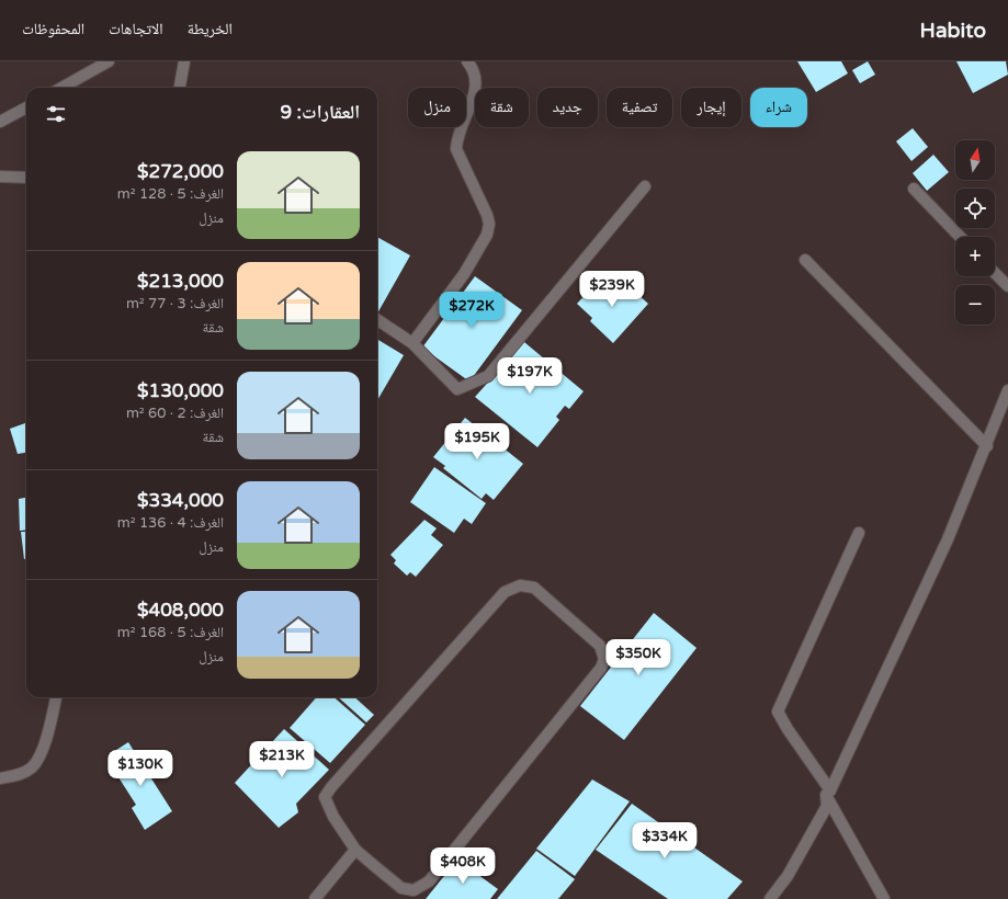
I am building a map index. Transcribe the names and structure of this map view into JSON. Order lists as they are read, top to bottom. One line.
{"north":"top","page":{"header":"Habito","nav":["الخريطة","الاتجاهات","المحفوظات"],"chip":["شراء","إيجار","تصفية","جديد","شقة","منزل"],"heading":"العقارات: 9","map_buttons":["+","−"],"list":[{"name":"$272,000","note":"الغرف: 5 · 128 m² · منزل"},{"name":"$213,000","note":"الغرف: 3 · 77 m² · شقة"},{"name":"$130,000","note":"الغرف: 2 · 60 m² · شقة"},{"name":"$334,000","note":"الغرف: 4 · 136 m² · منزل"},{"name":"$408,000","note":"الغرف: 5 · 168 m² · منزل"}],"price":["$239K","$272K","$197K","$195K","$350K","$213K","$130K","$334K","$408K"]}}
